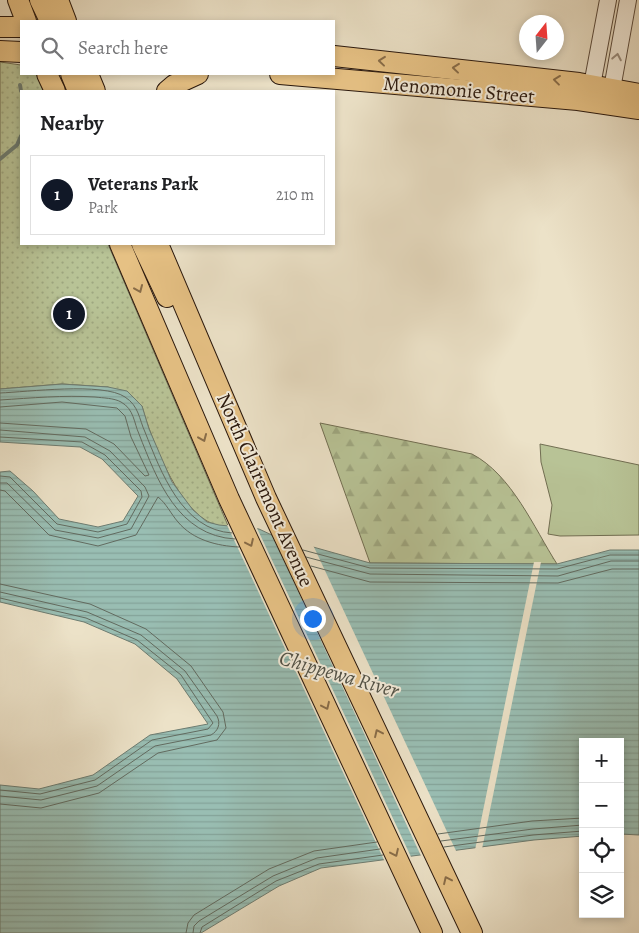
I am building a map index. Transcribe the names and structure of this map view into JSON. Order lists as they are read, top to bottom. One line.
{"streets":{"main road":["Menomonie Street","North Clairemont Avenue"]},"water":["Chippewa River"],"north":"top","page":{"search":"Search here","heading":"Nearby","list":[{"mark":"1","name":"Veterans Park","note":"Park","value":"210 m"}],"pins":"1","map_buttons":["+","−"]}}
